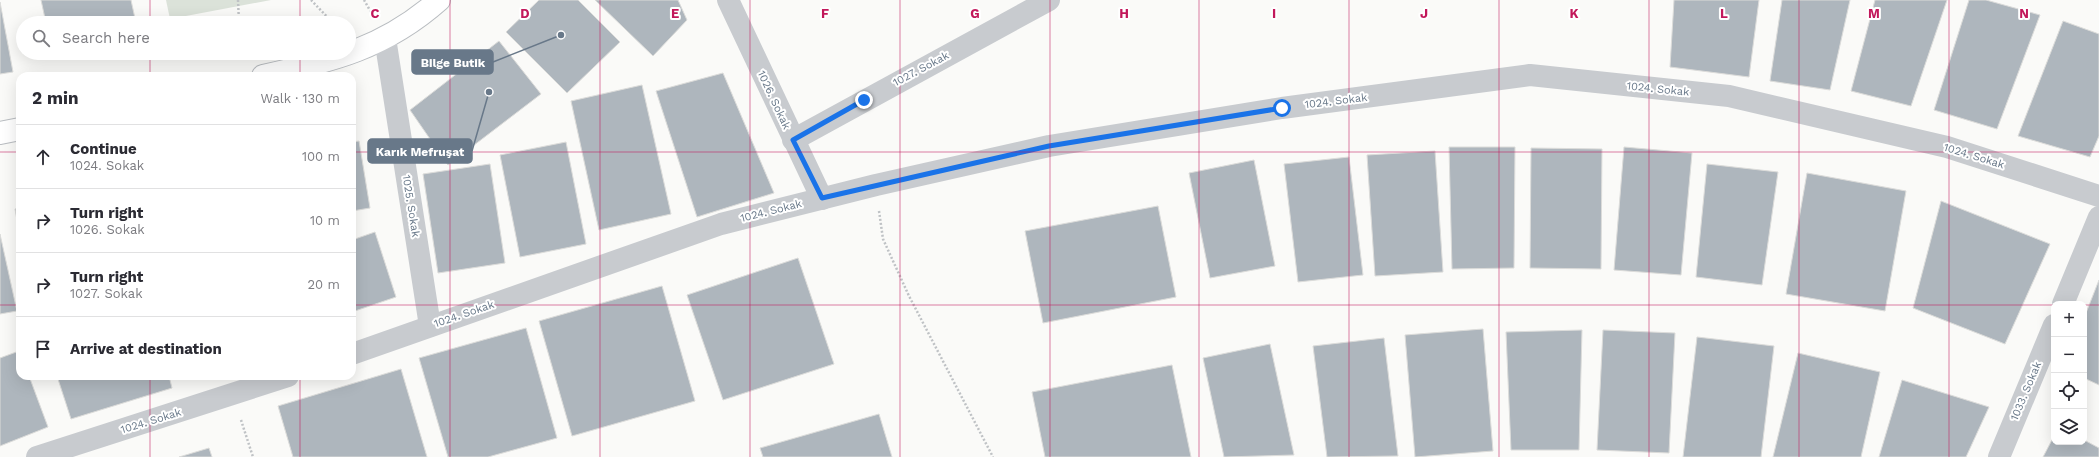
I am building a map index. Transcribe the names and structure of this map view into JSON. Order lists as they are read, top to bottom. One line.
{"streets":{"street":["1027. Sokak","1024. Sokak","1026. Sokak","1025. Sokak","1033. Sokak"]},"crossings":[["1027. Sokak","1026. Sokak"],["1024. Sokak","1026. Sokak"],["1024. Sokak","1025. Sokak"]],"places":["Bilge Butik","Karık Mefruşat"],"page":{"search":"Search here","heading":["2 min","Walk · 130 m"],"list":[["Continue","1024. Sokak","100 m"],["Turn right","1026. Sokak","10 m"],["Turn right","1027. Sokak","20 m"],"Arrive at destination"],"map_buttons":["+","−"]},"grid":{"columns":["C","D","E","F","G","H","I","J","K","L","M","N"]}}
